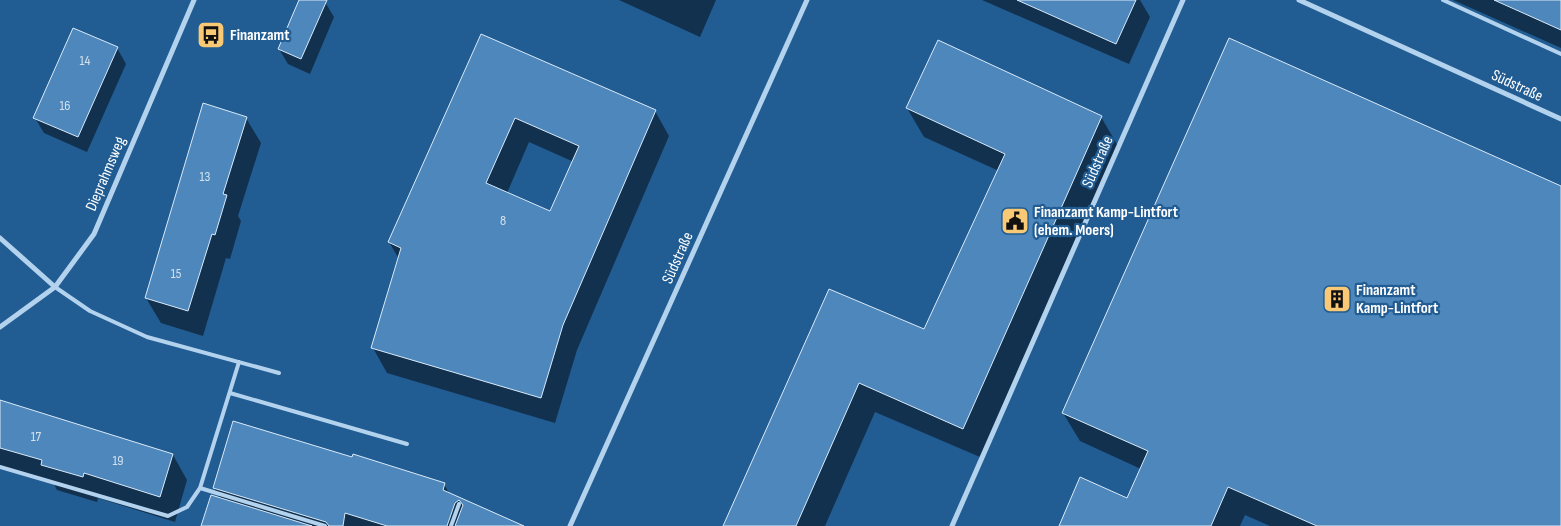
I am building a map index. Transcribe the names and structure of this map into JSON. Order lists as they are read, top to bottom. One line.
{"streets":{"street":["Südstraße","Dieprahmsweg"]},"places":{"bus stop":["Finanzamt"],"public building":["Finanzamt Kamp-Lintfort (ehem. Moers)"],"building":["Finanzamt Kamp-Lintfort"]},"house_numbers":["14","16","13","8","15","17","19"]}
